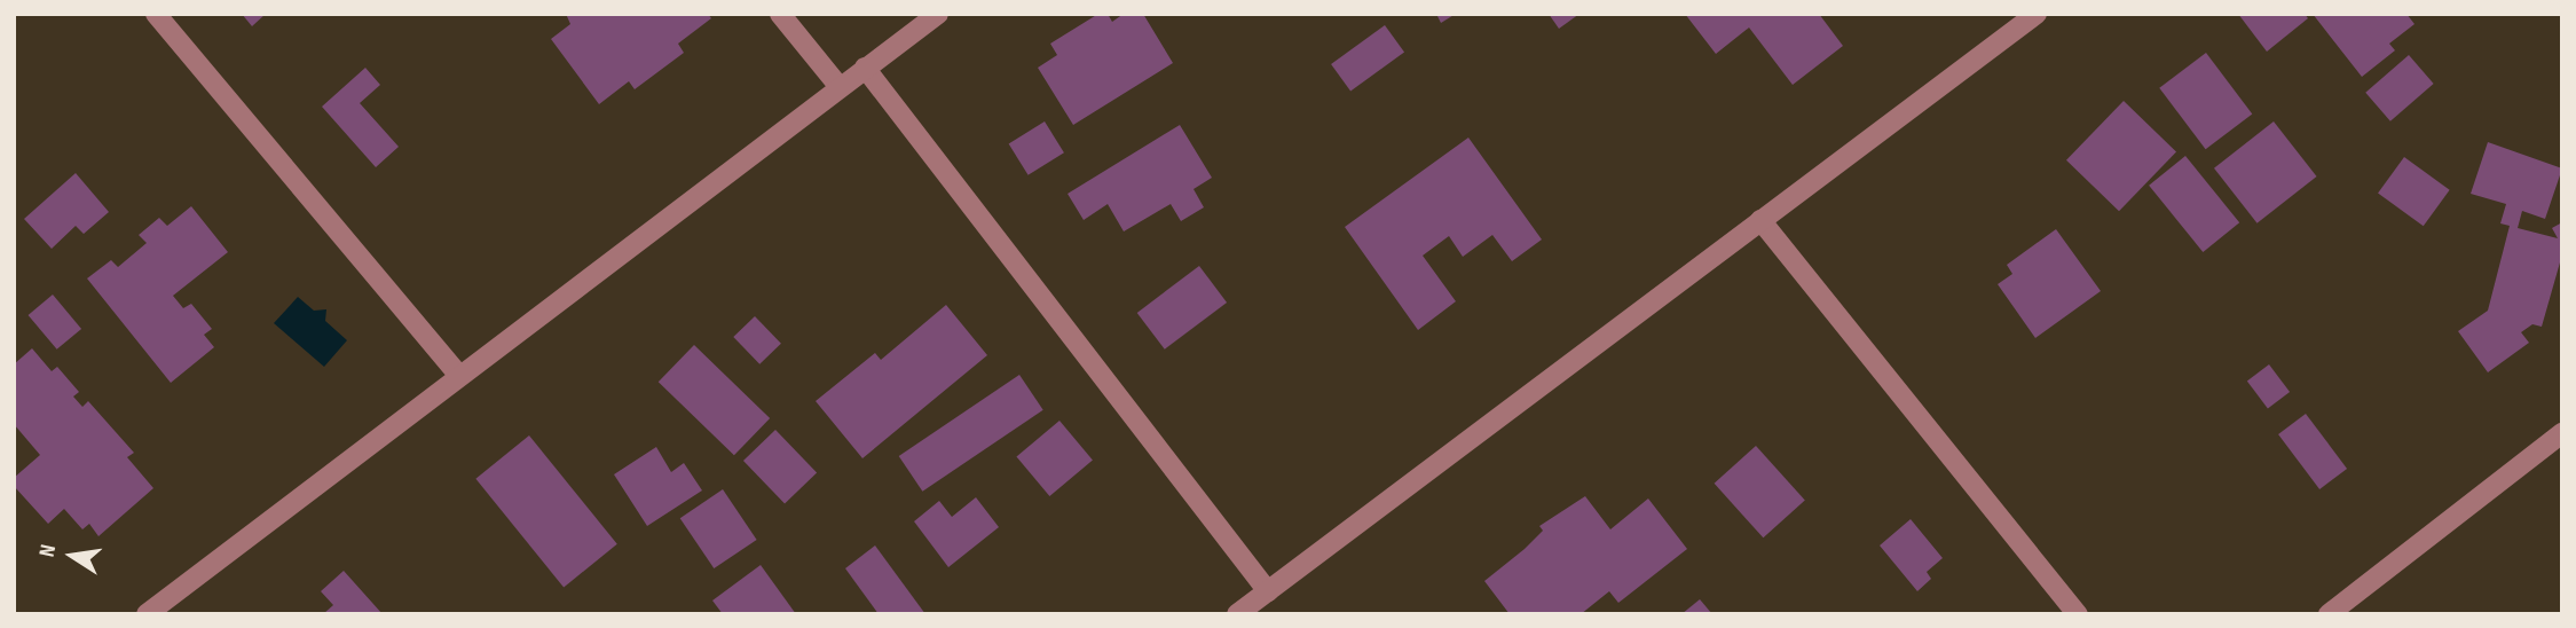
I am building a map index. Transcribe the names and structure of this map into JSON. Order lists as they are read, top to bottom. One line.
{"north":"left"}
